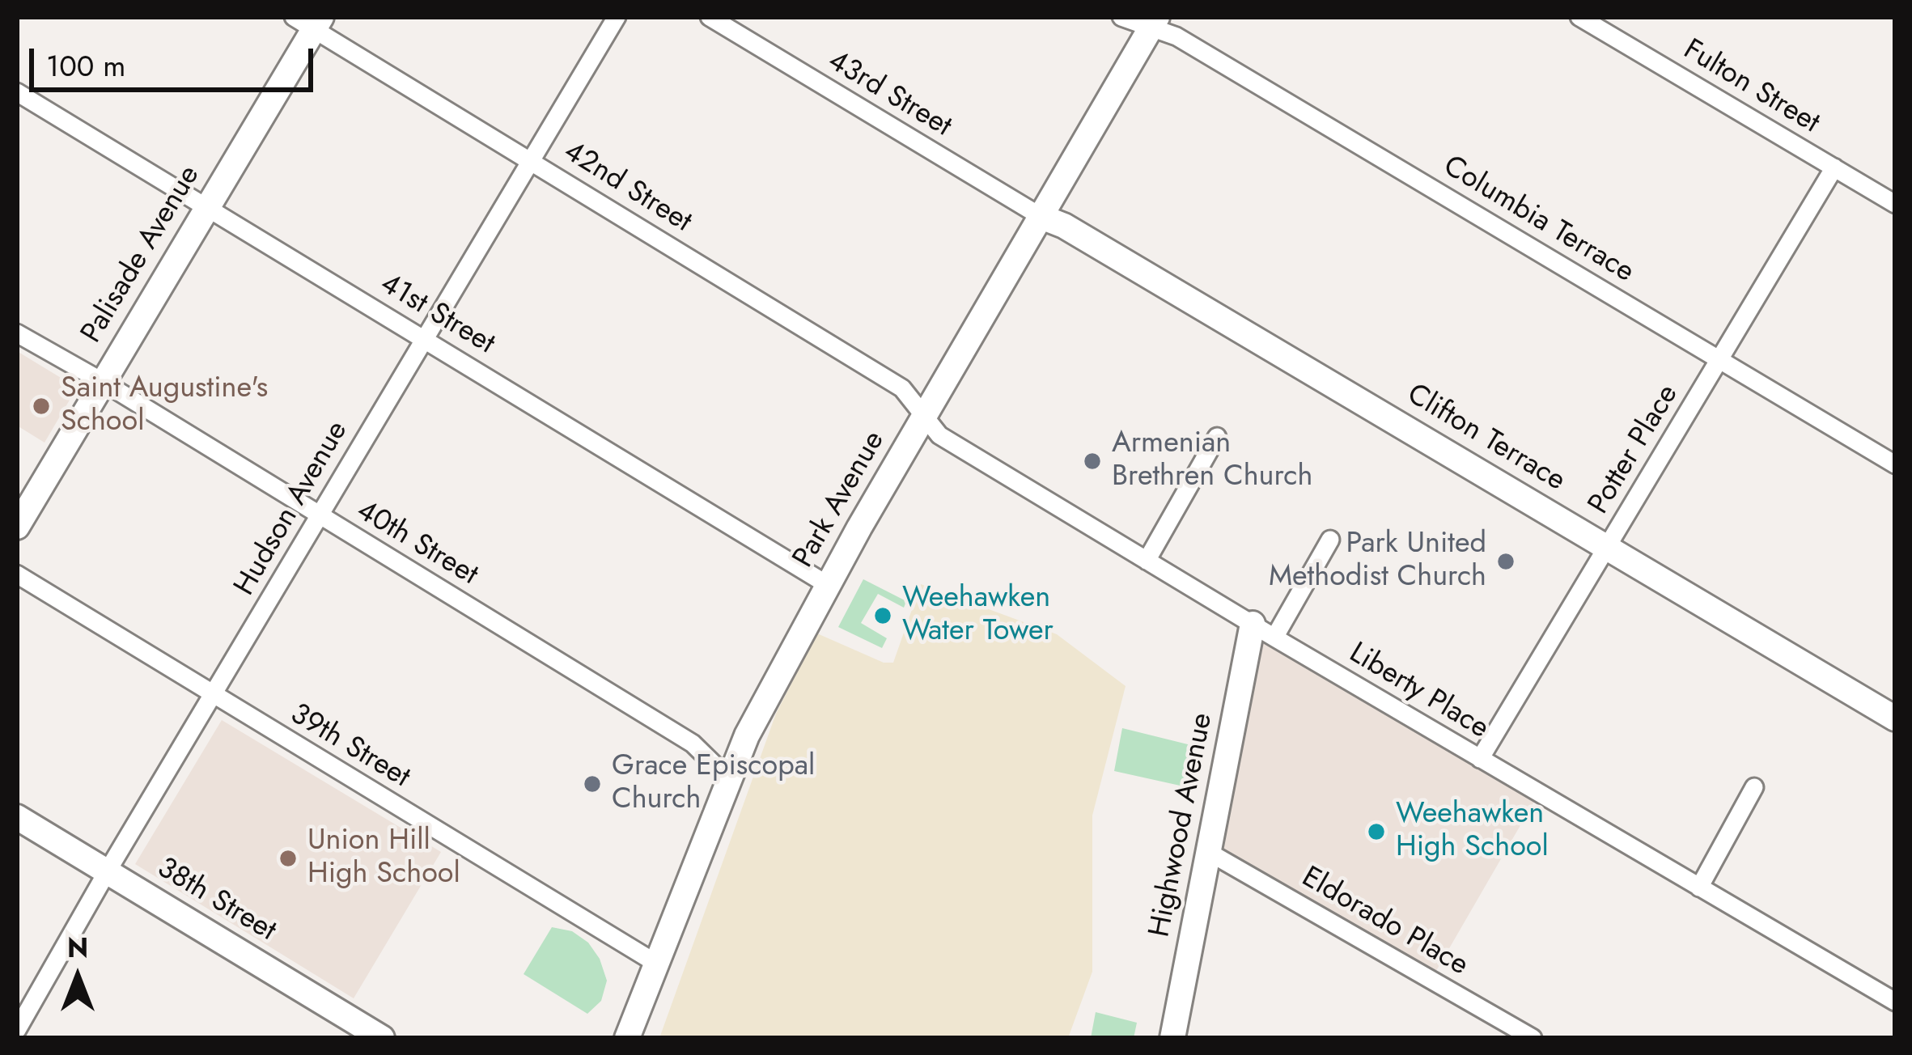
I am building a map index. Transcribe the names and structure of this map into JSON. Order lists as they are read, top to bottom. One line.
{"streets":{"street":["Fulton Street","43rd Street","42nd Street","Columbia Terrace","Palisade Avenue","41st Street","Clifton Terrace","Potter Place","Park Avenue","Hudson Avenue","40th Street","Liberty Place","39th Street","Highwood Avenue","38th Street","Eldorado Place"]},"crossings":[["Fulton Street","Potter Place"],["43rd Street","Clifton Terrace"],["43rd Street","Park Avenue"],["42nd Street","Palisade Avenue"],["42nd Street","Park Avenue"],["42nd Street","Hudson Avenue"],["42nd Street","Liberty Place"],["Columbia Terrace","Potter Place"],["Columbia Terrace","Park Avenue"],["Palisade Avenue","41st Street"],["Palisade Avenue","40th Street"],["41st Street","Park Avenue"],["41st Street","Hudson Avenue"],["Clifton Terrace","Potter Place"],["Clifton Terrace","Park Avenue"],["Potter Place","Liberty Place"],["Park Avenue","40th Street"],["Park Avenue","Liberty Place"],["Park Avenue","39th Street"],["Hudson Avenue","40th Street"],["Hudson Avenue","39th Street"],["Hudson Avenue","38th Street"],["Liberty Place","Highwood Avenue"],["Highwood Avenue","Eldorado Place"]],"places":["Saint Augustine's School","Armenian Brethren Church","Park United Methodist Church","Weehawken Water Tower","Grace Episcopal Church","Weehawken High School","Union Hill High School"],"scale_bar":"100 m","north":"top"}
